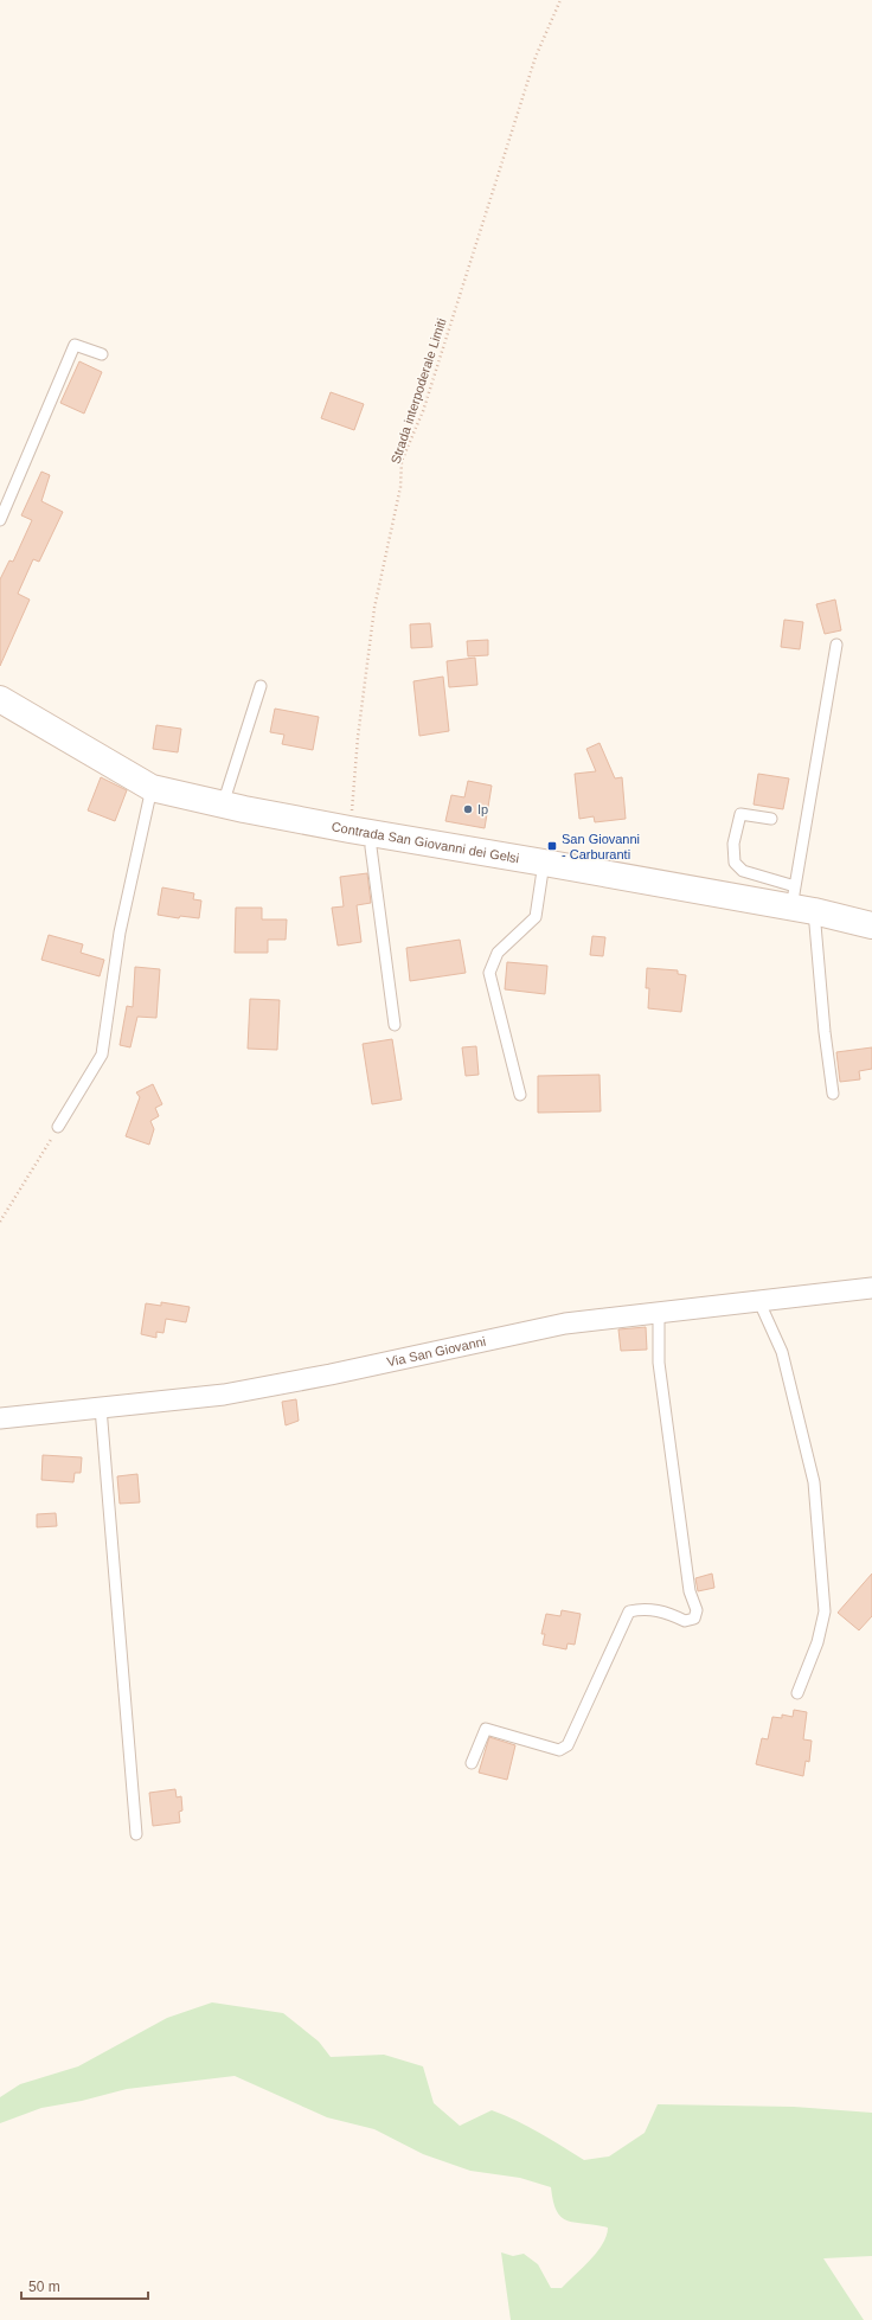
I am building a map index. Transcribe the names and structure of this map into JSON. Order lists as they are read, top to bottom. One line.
{"streets":{"main road":["Contrada San Giovanni dei Gelsi"],"street":["Via San Giovanni"],"path":["Strada interpoderale Limiti"]},"crossings":[["Strada interpoderale Limiti","Contrada San Giovanni dei Gelsi"]],"places":{"other":["Ip"],"transit":["San Giovanni - Carburanti"]},"scale_bar":"50 m"}
